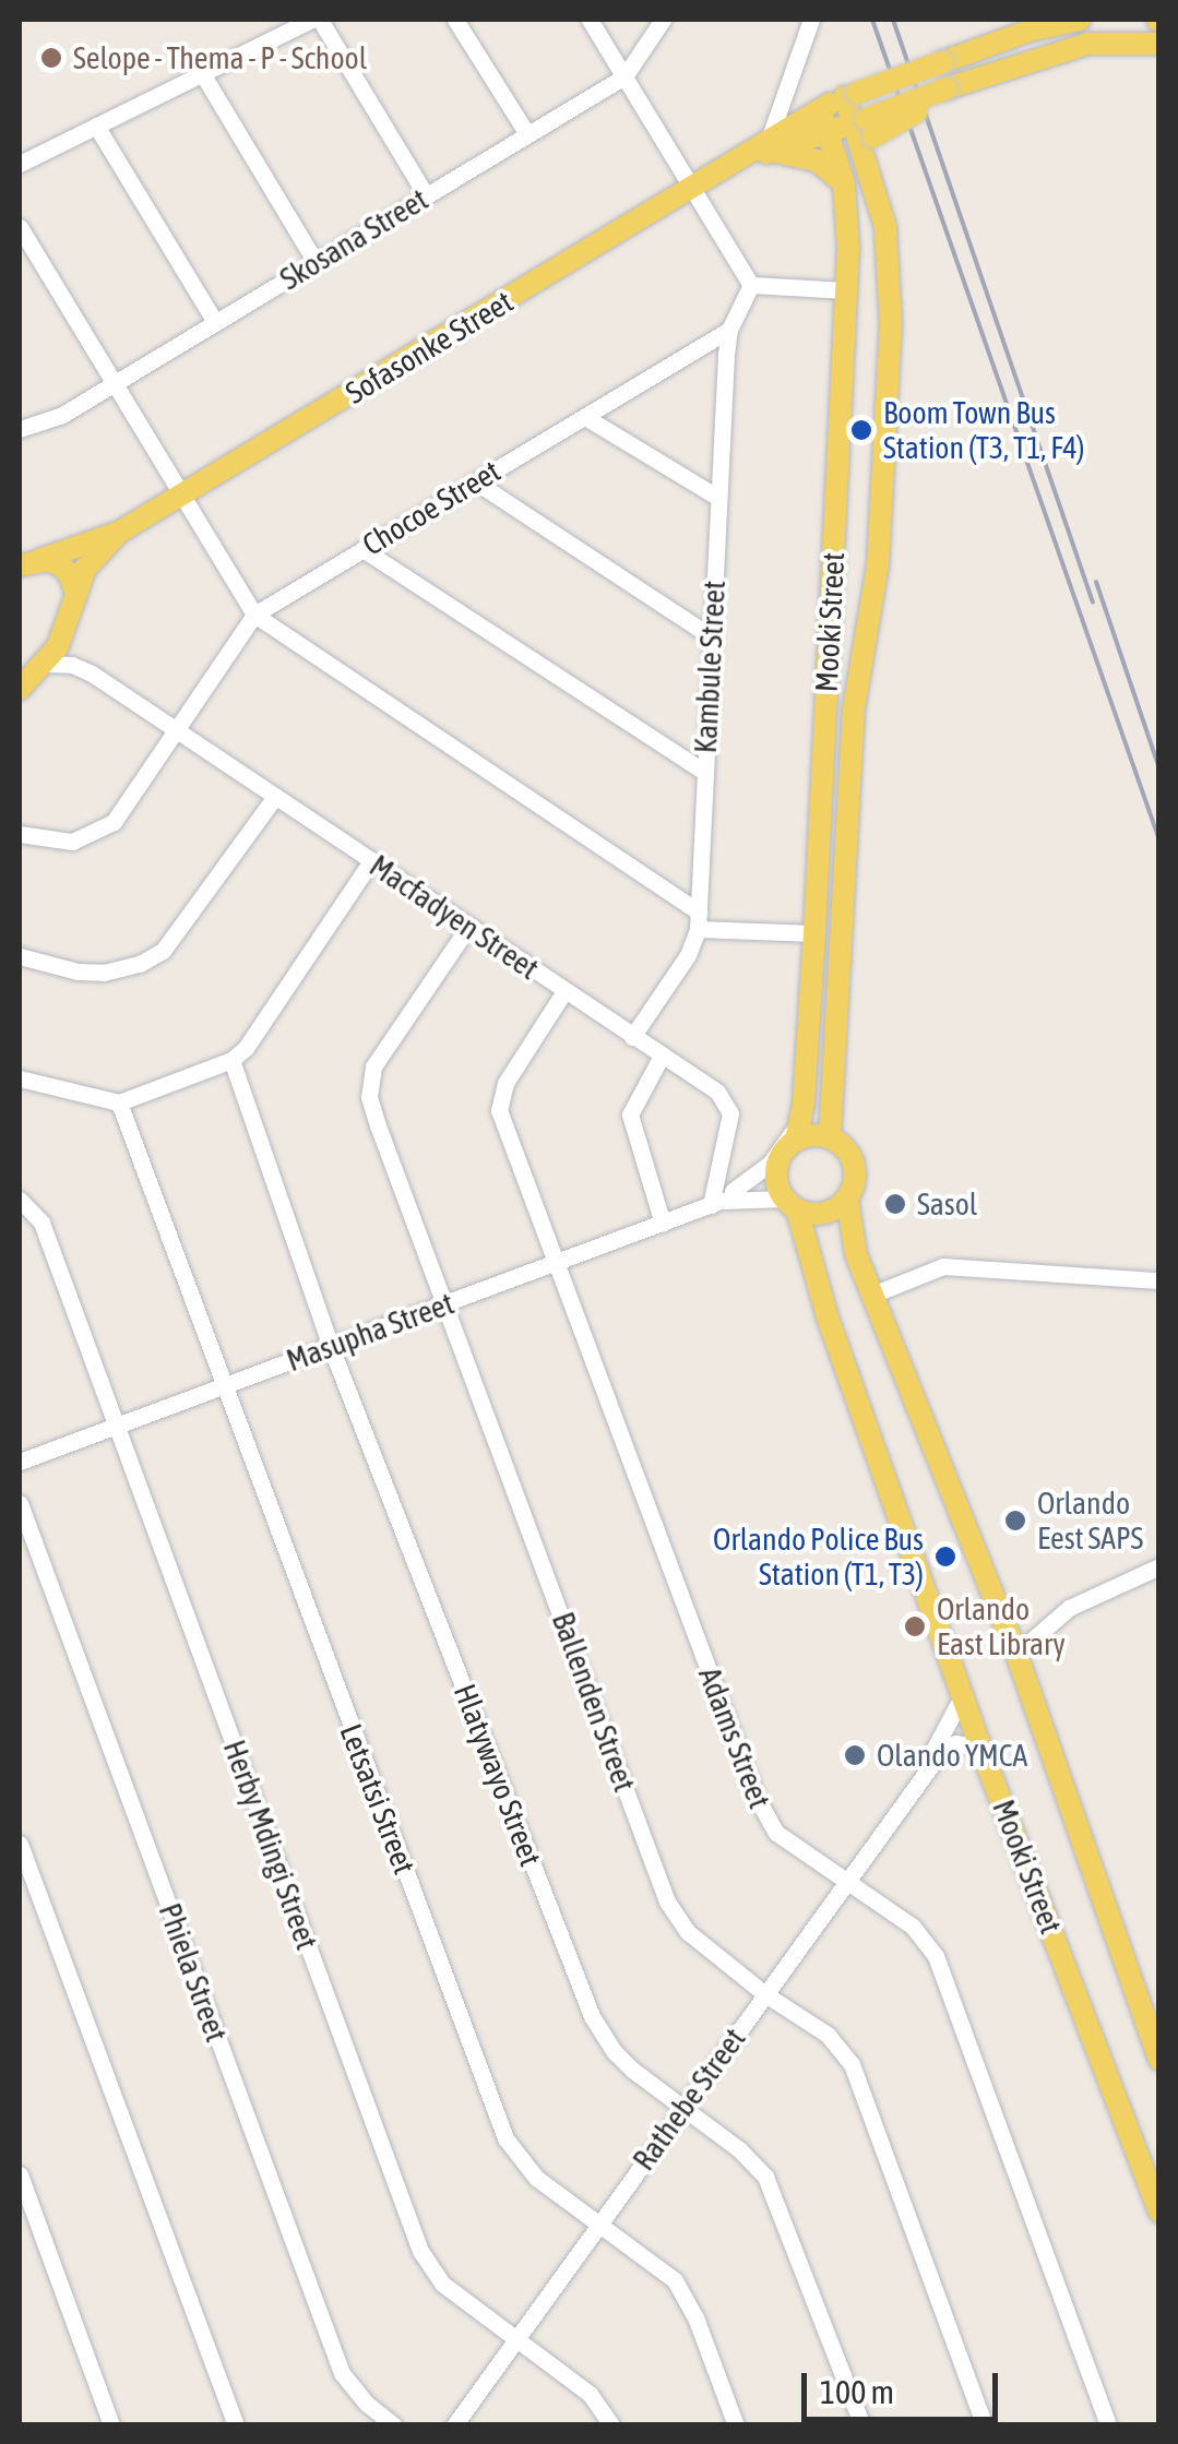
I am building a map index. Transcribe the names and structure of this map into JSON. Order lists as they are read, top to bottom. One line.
{"streets":{"main road":["Sofasonke Street","Mooki Street"],"street":["Skosana Street","Chocoe Street","Kambule Street","Macfadyen Street","Masupha Street","Ballenden Street","Adams Street","Hlatywayo Street","Letsatsi Street","Herby Mdingi Street","Phiela Street","Rathebe Street"]},"crossings":[["Sofasonke Street","Mooki Street"],["Sofasonke Street","Macfadyen Street"],["Chocoe Street","Kambule Street"],["Chocoe Street","Macfadyen Street"],["Mooki Street","Masupha Street"],["Mooki Street","Rathebe Street"],["Kambule Street","Macfadyen Street"],["Macfadyen Street","Masupha Street"],["Macfadyen Street","Ballenden Street"],["Macfadyen Street","Adams Street"],["Masupha Street","Ballenden Street"],["Masupha Street","Adams Street"],["Masupha Street","Hlatywayo Street"],["Masupha Street","Letsatsi Street"],["Masupha Street","Herby Mdingi Street"],["Ballenden Street","Rathebe Street"],["Adams Street","Rathebe Street"],["Hlatywayo Street","Rathebe Street"],["Letsatsi Street","Rathebe Street"],["Herby Mdingi Street","Rathebe Street"]],"places":["Selope - Thema - P - School","Boom Town Bus Station (T3, T1, F4)","Sasol","Orlando Eest SAPS","Orlando Police Bus Station (T1, T3)","Orlando East Library","Olando YMCA"],"scale_bar":"100 m"}
